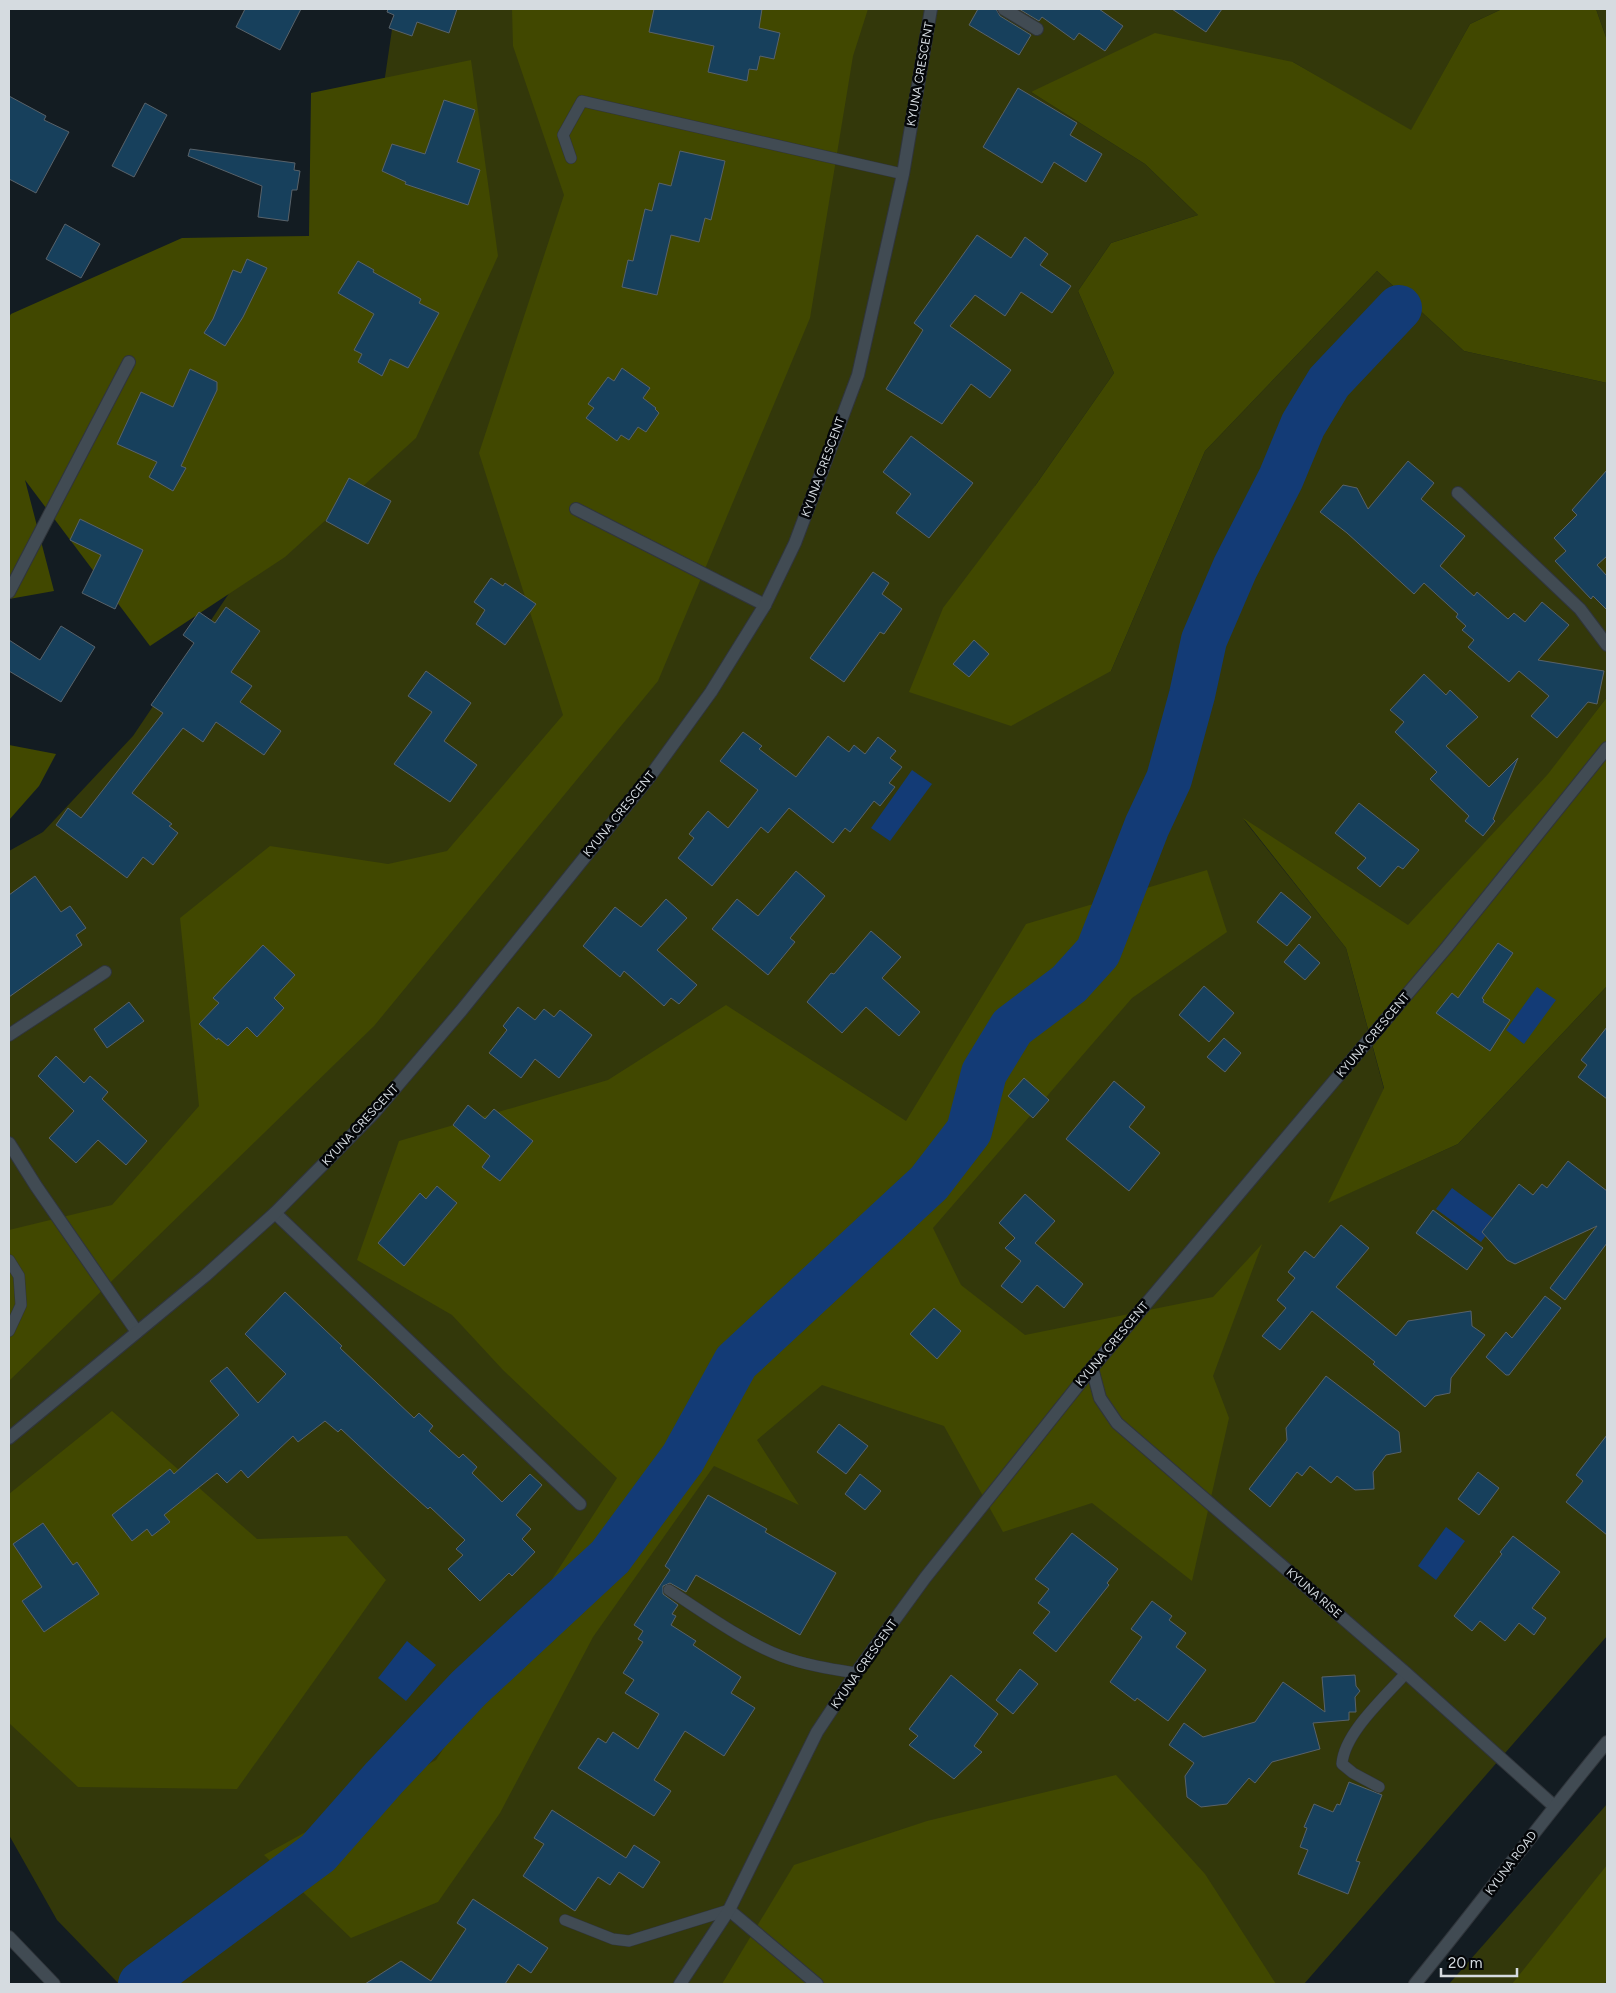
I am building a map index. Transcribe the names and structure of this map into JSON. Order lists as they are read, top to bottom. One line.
{"streets":{"street":["KYUNA CRESCENT","KYUNA RISE","KYUNA ROAD"]},"crossings":[["KYUNA CRESCENT","KYUNA RISE"],["KYUNA RISE","KYUNA ROAD"]],"scale_bar":"20 m"}
